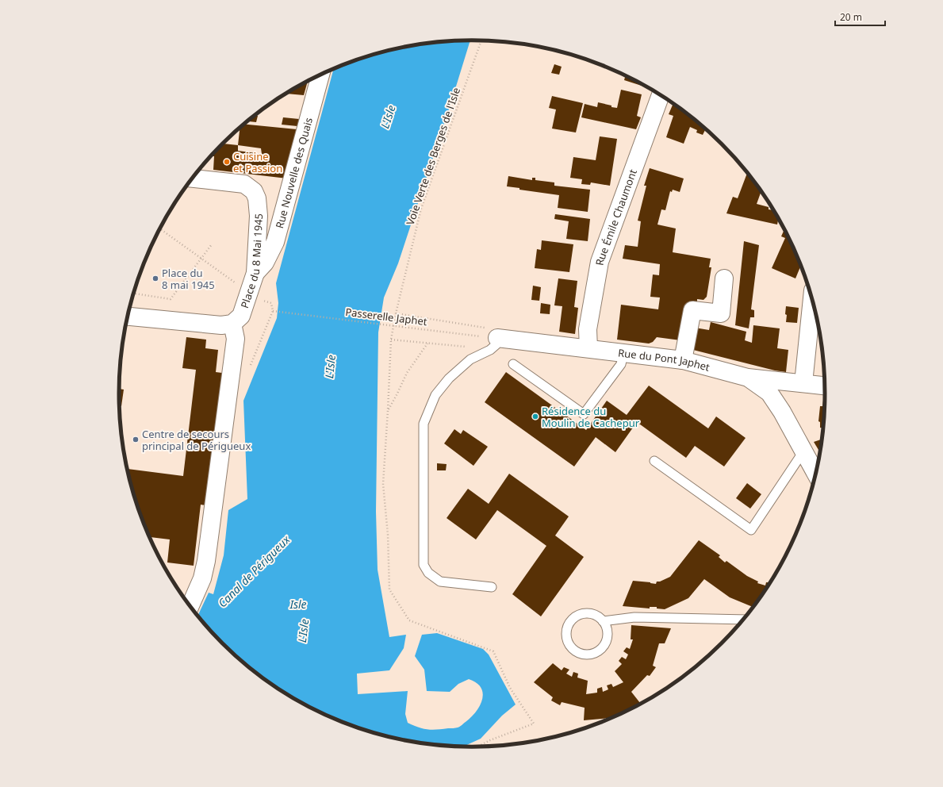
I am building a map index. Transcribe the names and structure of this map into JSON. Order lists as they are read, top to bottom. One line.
{"streets":{"street":["Rue Nouvelle des Quais","Rue Émile Chaumont","Place du 8 Mai 1945","Rue du Pont Japhet"],"path":["Voie Verte des Berges de l'Isle","Passerelle Japhet"]},"crossings":[["Rue Nouvelle des Quais","Place du 8 Mai 1945"],["Rue Émile Chaumont","Rue du Pont Japhet"],["Passerelle Japhet","Rue du Pont Japhet"]],"water":["L'Isle","Canal de Périgueux","Isle"],"places":["Cuisine et Passion","Place du 8 mai 1945","Résidence du Moulin de Cachepur","Centre de secours principal de Périgueux"],"scale_bar":"20 m"}
